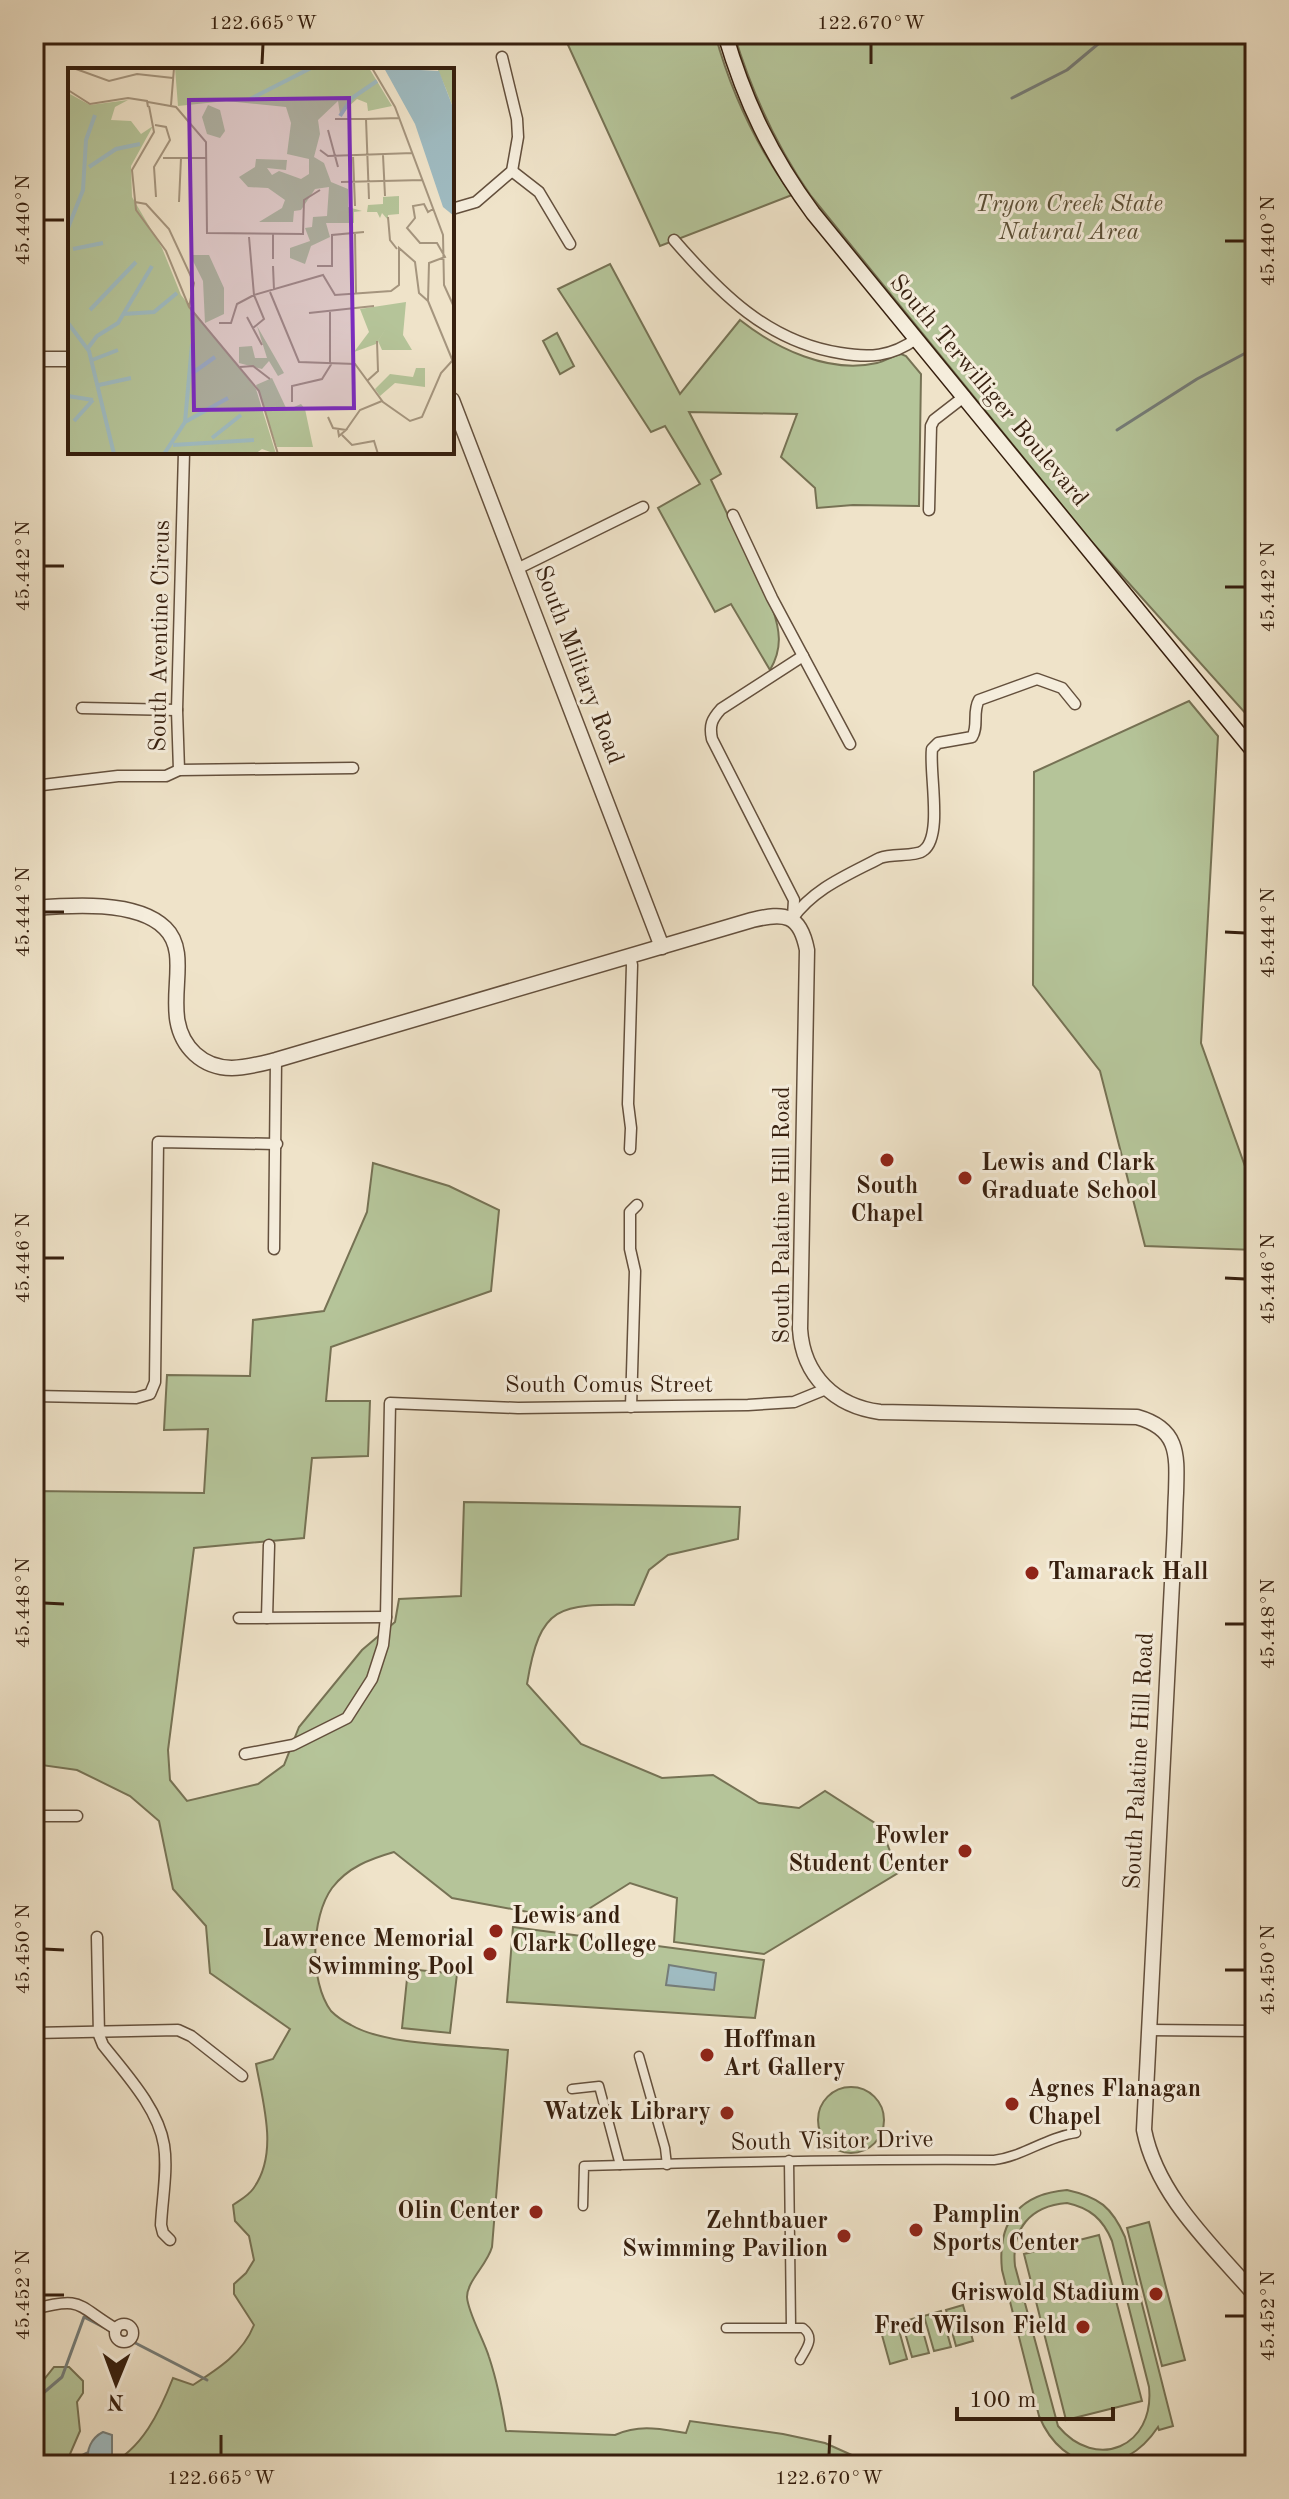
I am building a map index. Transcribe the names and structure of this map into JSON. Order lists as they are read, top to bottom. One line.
{"streets":{"street":["South Terwilliger Boulevard","South Aventine Circus","South Military Road","South Palatine Hill Road","South Comus Street","South Visitor Drive"]},"crossings":[["South Palatine Hill Road","South Comus Street"]],"parks":["Tryon Creek State Natural Area"],"places":["South Chapel","Lewis and Clark Graduate School","Tamarack Hall","Fowler Student Center","Lewis and Clark College","Lawrence Memorial Swimming Pool","Hoffman Art Gallery","Agnes Flanagan Chapel","Watzek Library","Olin Center","Pamplin Sports Center","Zehntbauer Swimming Pavilion","Griswold Stadium","Fred Wilson Field"],"scale_bar":"100 m","north":"bottom","coordinates":["122.665°W","122.670°W","45.440°N","45.442°N","45.444°N","45.446°N","45.448°N","45.450°N","45.452°N"]}
